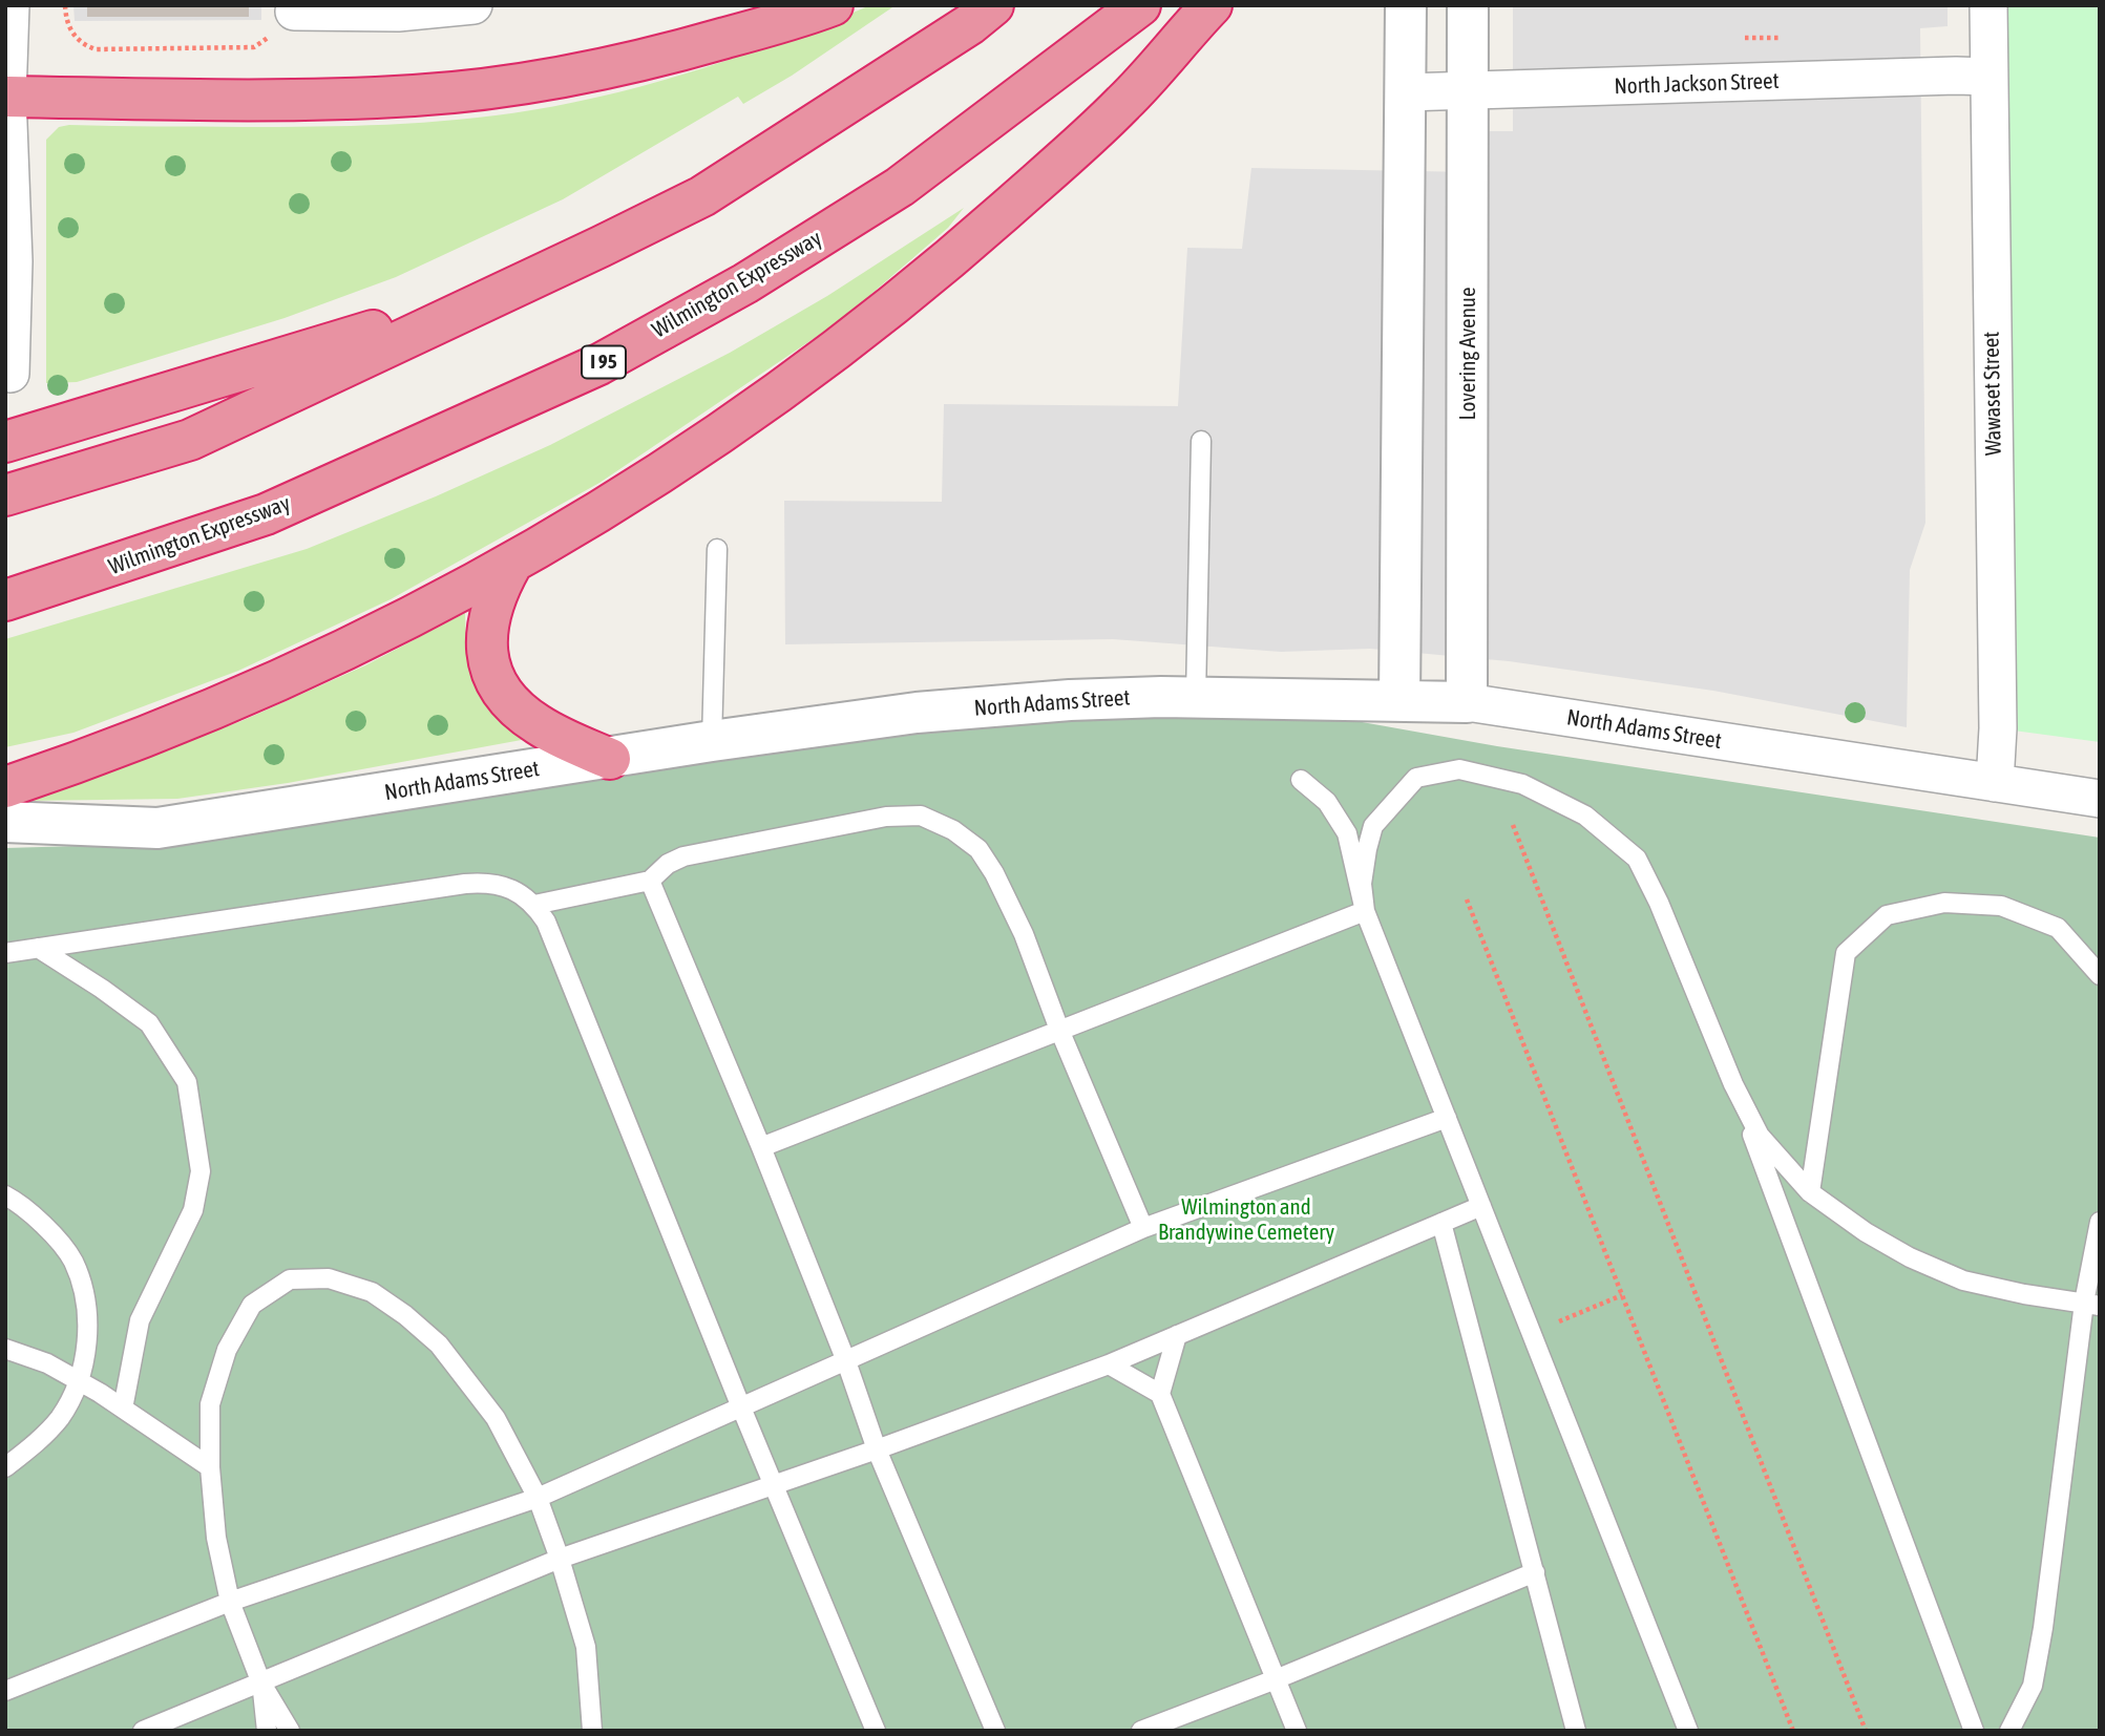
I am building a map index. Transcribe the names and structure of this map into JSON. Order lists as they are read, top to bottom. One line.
{"streets":{"highway":["Wilmington Expressway","I 95"],"street":["North Jackson Street","Lovering Avenue","Wawaset Street","North Adams Street"]},"crossings":[["North Jackson Street","Lovering Avenue"],["North Jackson Street","Wawaset Street"],["Lovering Avenue","North Adams Street"],["Wawaset Street","North Adams Street"]],"parks":["Wilmington and Brandywine Cemetery"]}
